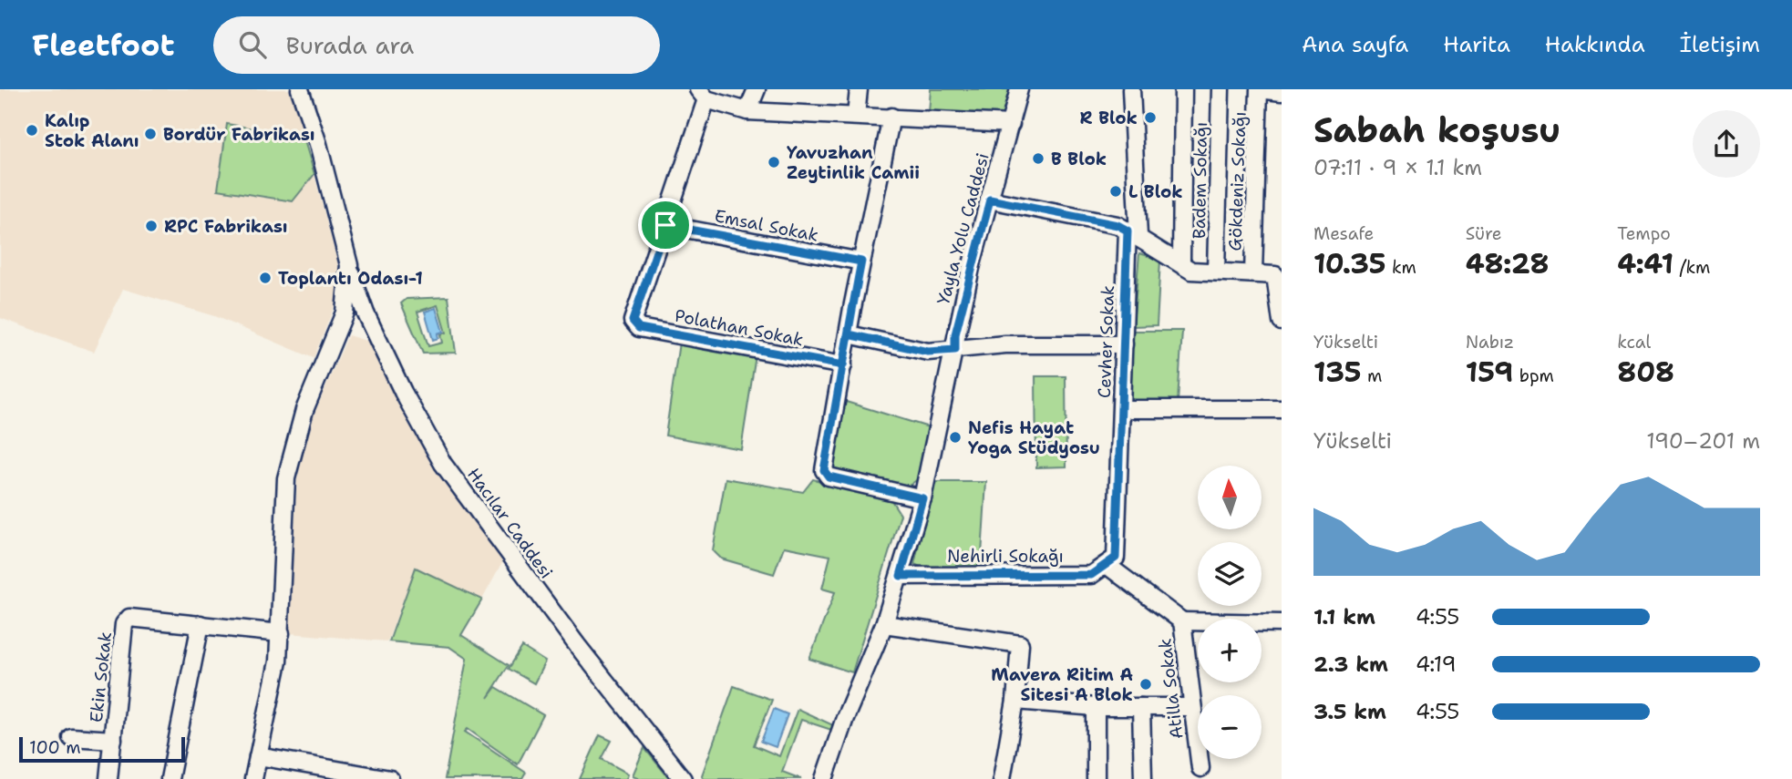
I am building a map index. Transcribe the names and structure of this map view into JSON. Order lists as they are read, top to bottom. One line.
{"streets":{"street":["Badem Sokağı","Gökdeniz Sokağı","Emsal Sokak","Yayla Yolu Caddesi","Polathan Sokak","Cevher Sokak","Hacılar Caddesi","Nehirli Sokağı","Ekin Sokak","Atilla Sokak"]},"crossings":[["Emsal Sokak","Polathan Sokak"],["Yayla Yolu Caddesi","Nehirli Sokağı"],["Cevher Sokak","Nehirli Sokağı"],["Cevher Sokak","Atilla Sokak"],["Nehirli Sokağı","Atilla Sokak"]],"places":["R Blok","Kalıp Stok Alanı","Bordür Fabrikası","B Blok","Yavuzhan Zeytinlik Camii","L Blok","RPC Fabrikası","Toplantı Odası-1","Nefis Hayat Yoga Stüdyosu","Mavera Ritim A Sitesi A Blok"],"scale_bar":"100 m","north":"top","page":{"header":"Fleetfoot","search":"Burada ara","nav":["Ana sayfa","Harita","Hakkında","İletişim"],"heading":["Sabah koşusu","07:11 · 9 × 1.1 km"],"stats":[["Mesafe","10.35 km"],["Süre","48:28"],["Tempo","4:41 /km"],["Yükselti","135 m"],["Nabız","159 bpm"],["kcal","808"]],"chart":["Yükselti","190–201 m"],"map_buttons":["+","−"],"list":[{"name":"1.1 km","note":"4:55"},{"name":"2.3 km","note":"4:19"},{"name":"3.5 km","note":"4:55"}],"scale":"100 m"}}
